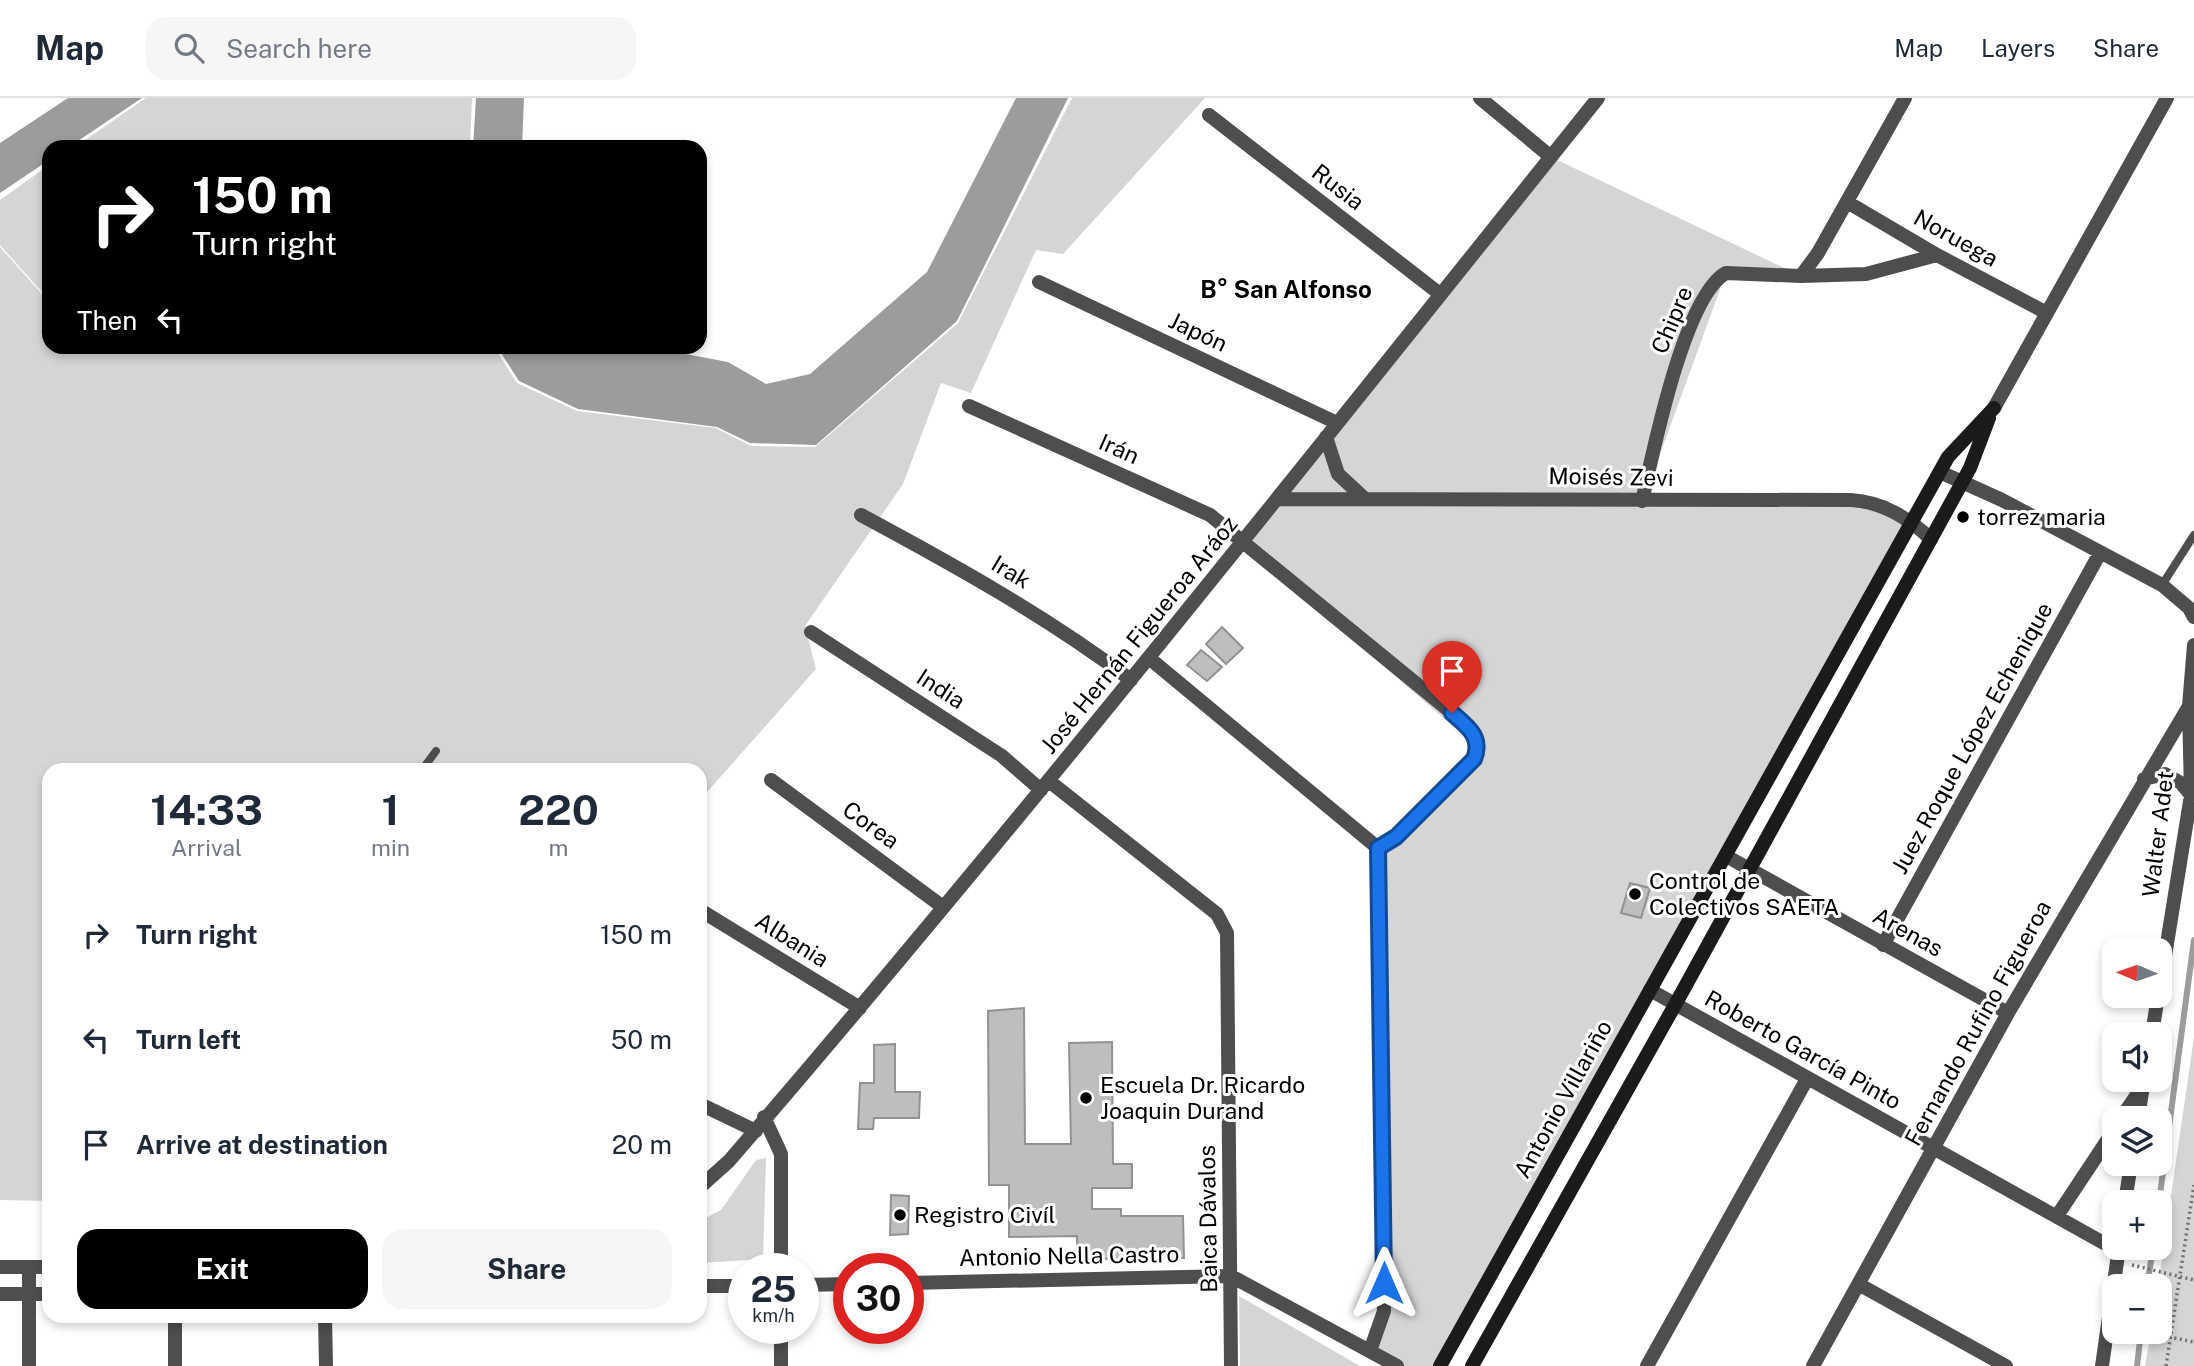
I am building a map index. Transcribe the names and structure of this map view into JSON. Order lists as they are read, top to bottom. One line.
{"streets":{"street":["Rusia","Noruega","Chipre","Japón","Irán","Moisés Zevi","Irak","José Hernán Figueroa Aráoz","India","Juez Roque López Echenique","Corea","Walter Adet","Arenas","Albania","Fernando Rufino Figueroa","Roberto García Pinto","Antonio Villariño","Baica Dávalos","Antonio Nella Castro"]},"crossings":[["Rusia","José Hernán Figueroa Aráoz"],["Noruega","Chipre"],["Chipre","Moisés Zevi"],["Japón","José Hernán Figueroa Aráoz"],["Irán","José Hernán Figueroa Aráoz"],["Moisés Zevi","José Hernán Figueroa Aráoz"],["Moisés Zevi","Antonio Villariño"],["Irak","José Hernán Figueroa Aráoz"],["José Hernán Figueroa Aráoz","India"],["José Hernán Figueroa Aráoz","Corea"],["José Hernán Figueroa Aráoz","Albania"],["India","Baica Dávalos"],["Juez Roque López Echenique","Arenas"],["Walter Adet","Fernando Rufino Figueroa"],["Arenas","Fernando Rufino Figueroa"],["Arenas","Antonio Villariño"],["Fernando Rufino Figueroa","Roberto García Pinto"],["Roberto García Pinto","Antonio Villariño"],["Baica Dávalos","Antonio Nella Castro"]],"districts":["B° San Alfonso"],"places":["torrez maria","Control de Colectivos SAETA","Escuela Dr. Ricardo Joaquin Durand","Registro Civíl"],"north":"left","page":{"header":"Map","search":"Search here","nav":["Map","Layers","Share"],"turn":["150 m","Turn right"],"then":"Then","eta":["14:33","Arrival","1","min","220","m"],"list":[{"name":"Turn right","value":"150 m"},{"name":"Turn left","value":"50 m"},{"name":"Arrive at destination","value":"20 m"}],"map_buttons":["+","−"],"buttons":["Exit","Share"],"speed":"25 km/h","limit":"30"}}
